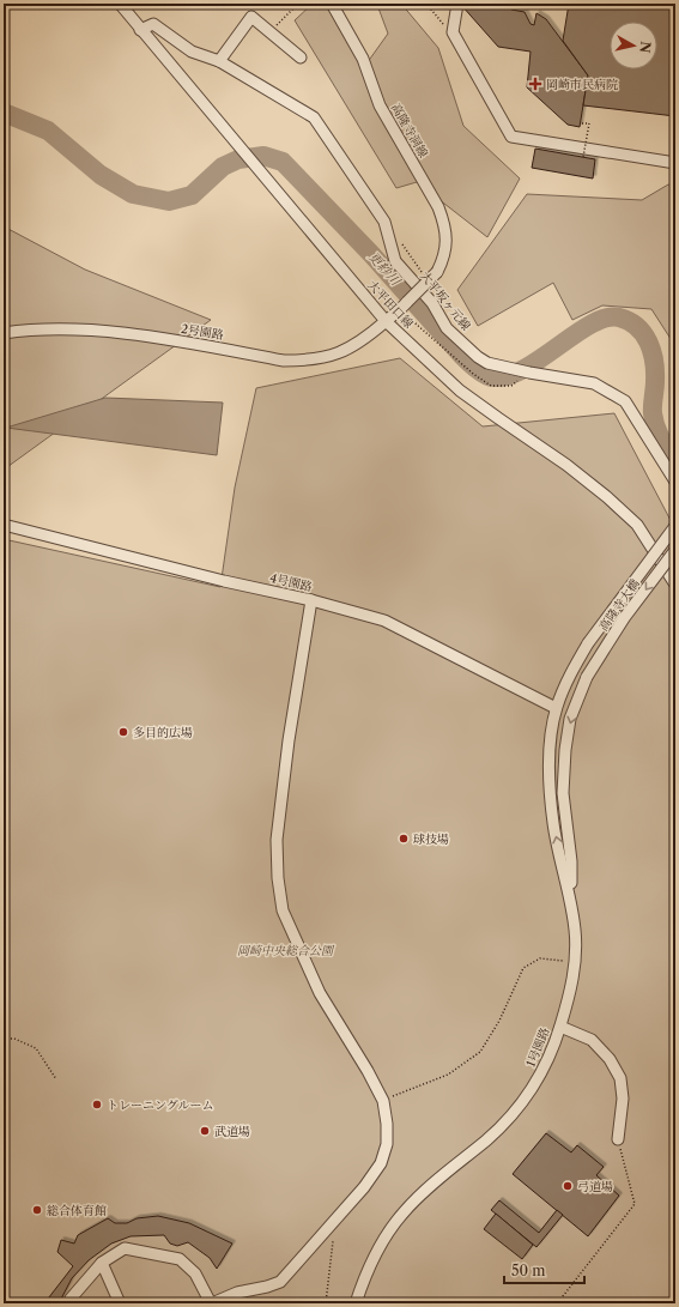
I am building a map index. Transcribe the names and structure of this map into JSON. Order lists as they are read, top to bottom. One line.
{"streets":{"street":["高隆寺洞線","大平坂ヶ元線","大平田口線","2号園路","4号園路","高隆寺大橋","1号園路"]},"crossings":[["高隆寺洞線","2号園路"],["大平坂ヶ元線","大平田口線"],["大平田口線","2号園路"],["4号園路","1号園路"],["高隆寺大橋","1号園路"]],"water":["更紗川"],"parks":["岡崎中央総合公園"],"places":{"health":["岡崎市民病院"],"other":["多目的広場","球技場","トレーニングルーム","武道場","弓道場","総合体育館"]},"scale_bar":"50 m","north":"right"}
